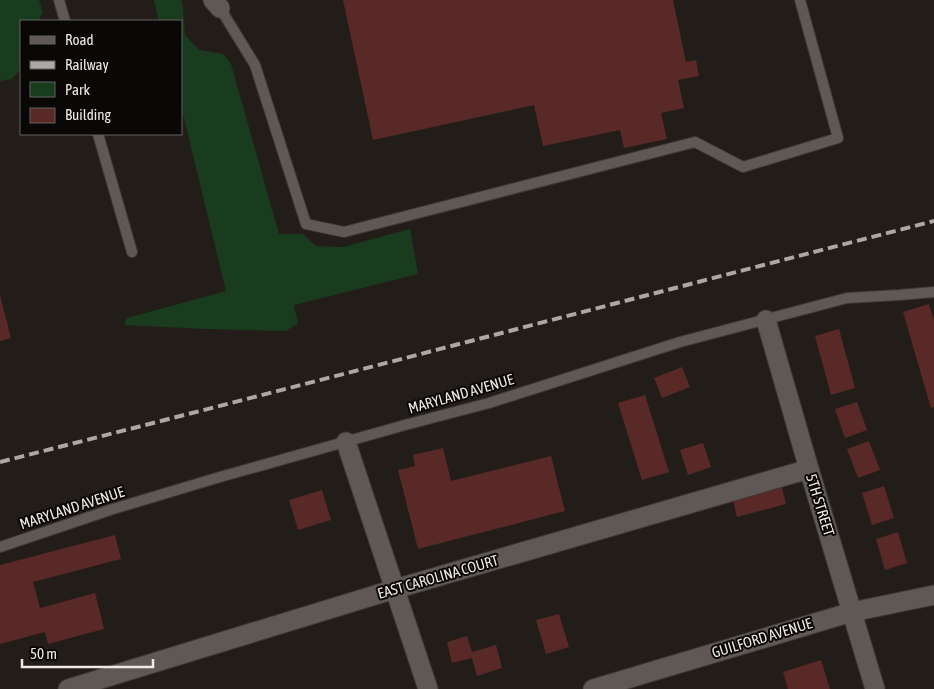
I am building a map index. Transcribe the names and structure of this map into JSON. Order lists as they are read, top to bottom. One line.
{"streets":{"street":["5TH STREET","EAST CAROLINA COURT","GUILFORD AVENUE"],"lane":["MARYLAND AVENUE"]},"crossings":[["MARYLAND AVENUE","5TH STREET"],["5TH STREET","EAST CAROLINA COURT"],["5TH STREET","GUILFORD AVENUE"]],"legend":["Road","Railway","Park","Building"],"scale_bar":"50 m"}
